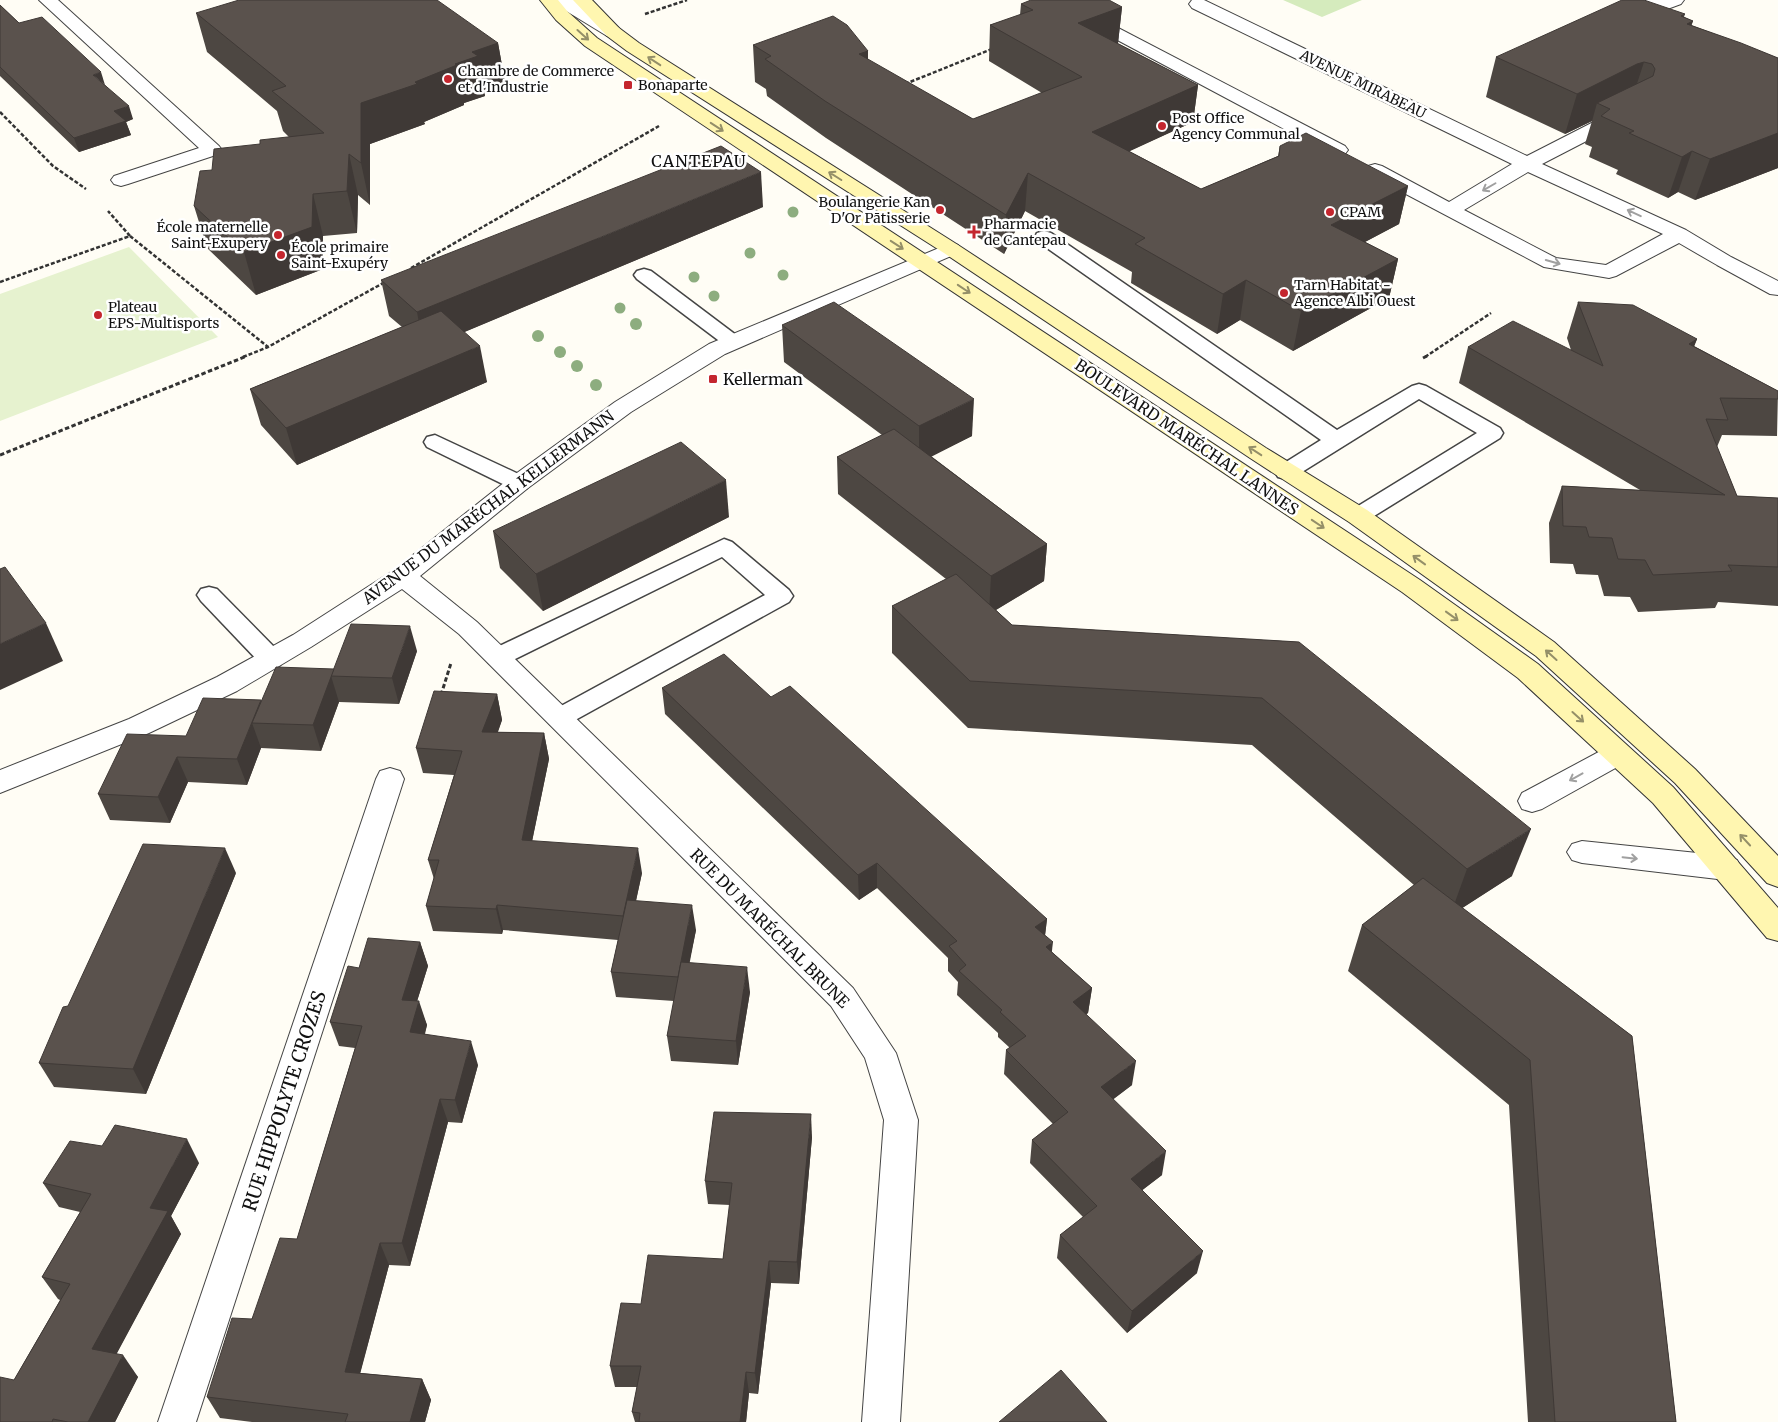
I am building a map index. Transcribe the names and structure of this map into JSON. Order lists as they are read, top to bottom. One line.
{"streets":{"main road":["BOULEVARD MARÉCHAL LANNES"],"street":["AVENUE MIRABEAU","AVENUE DU MARÉCHAL KELLERMANN","RUE DU MARÉCHAL BRUNE","RUE HIPPOLYTE CROZES"]},"crossings":[["BOULEVARD MARÉCHAL LANNES","AVENUE DU MARÉCHAL KELLERMANN"],["AVENUE DU MARÉCHAL KELLERMANN","RUE DU MARÉCHAL BRUNE"]],"districts":["CANTEPAU"],"places":{"other":["Chambre de Commerce et d'Industrie","Post Office Agency Communal","Boulangerie Kan D'Or Pātisserie","CPAM","École maternelle Saint-Exupery","École primaire Saint-Exupéry","Tarn Habitat - Agence Albi Ouest","Plateau EPS-Multisports"],"transit":["Bonaparte","Kellerman"],"health":["Pharmacie de Cantepau"]}}
